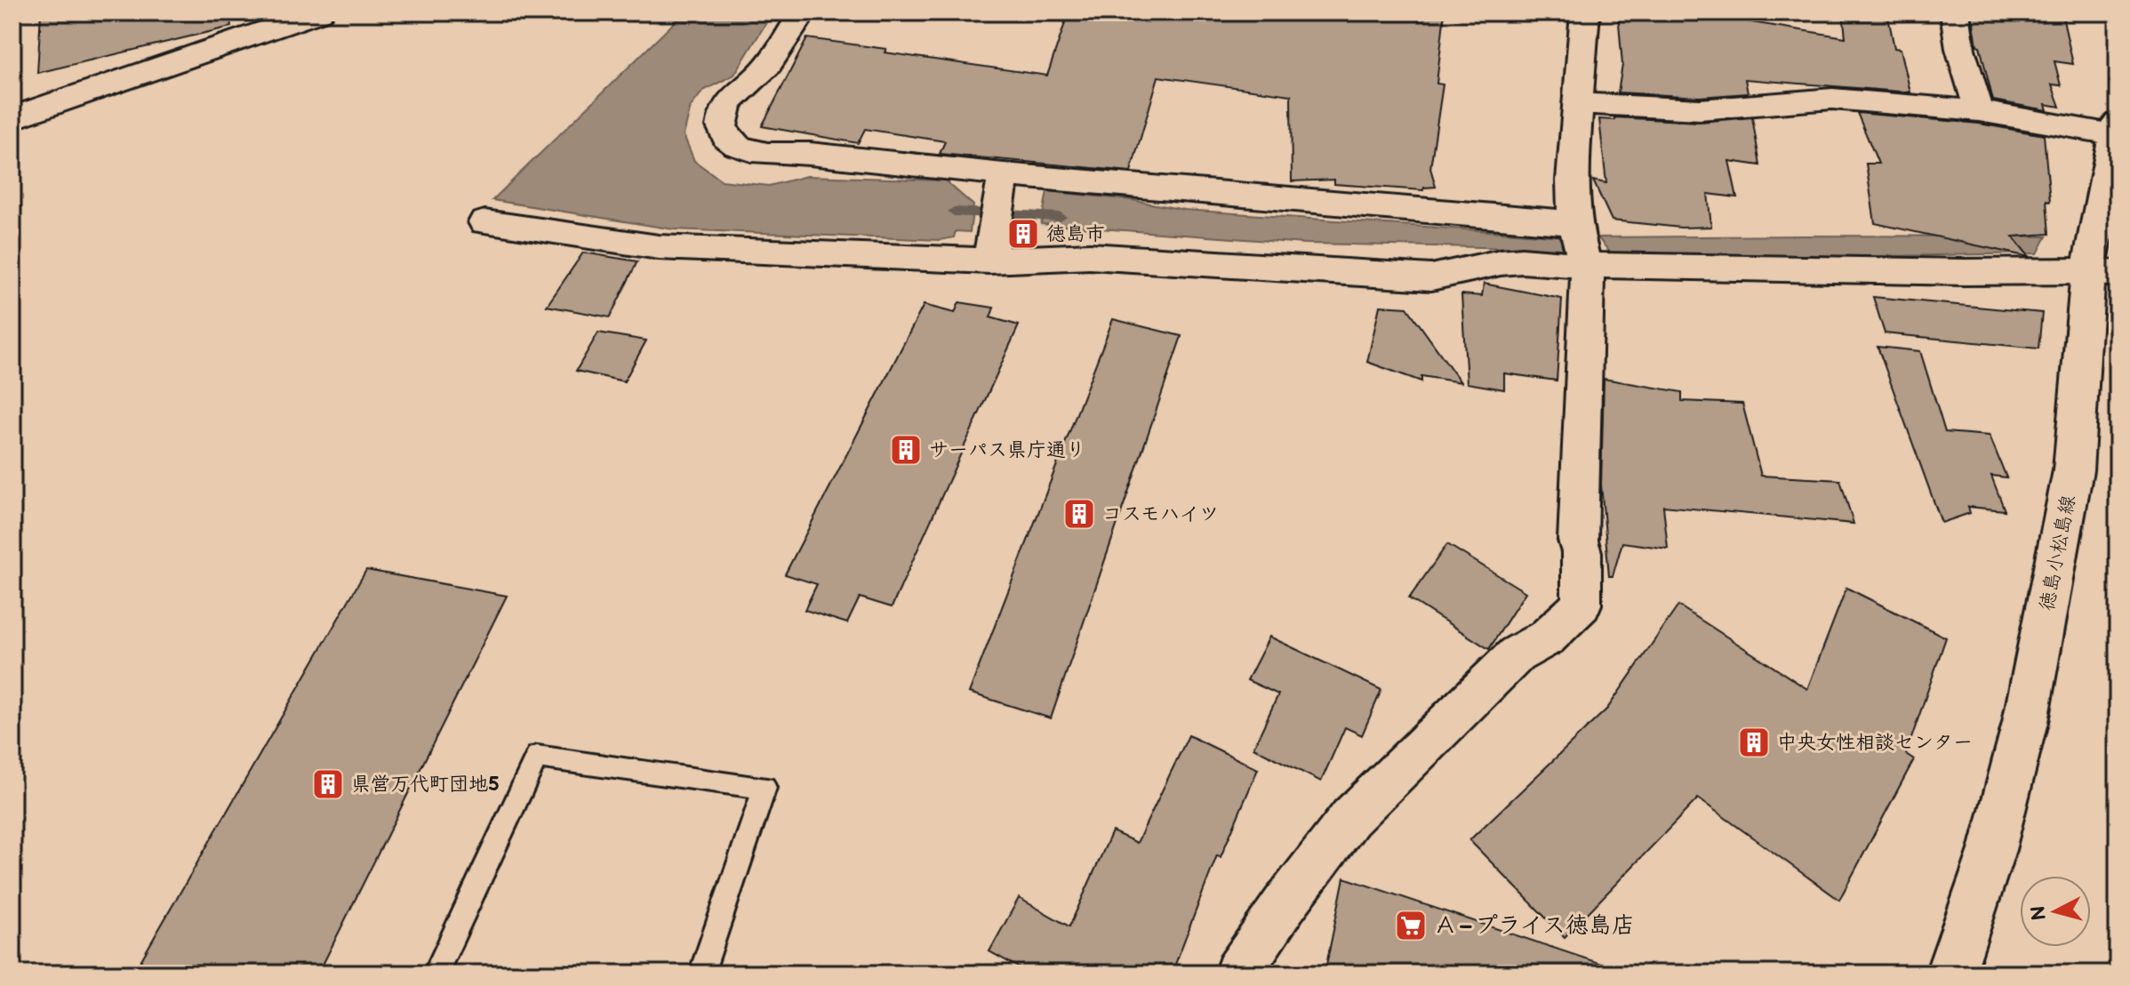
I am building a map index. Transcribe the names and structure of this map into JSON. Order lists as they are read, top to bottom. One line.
{"streets":{"main road":["徳島小松島線"]},"places":{"building":["徳島市","サーパス県庁通り","コスモハイツ","中央女性相談センター","県営万代町団地5"],"supermarket":["Ａ−プライス徳島店"]},"north":"left"}
